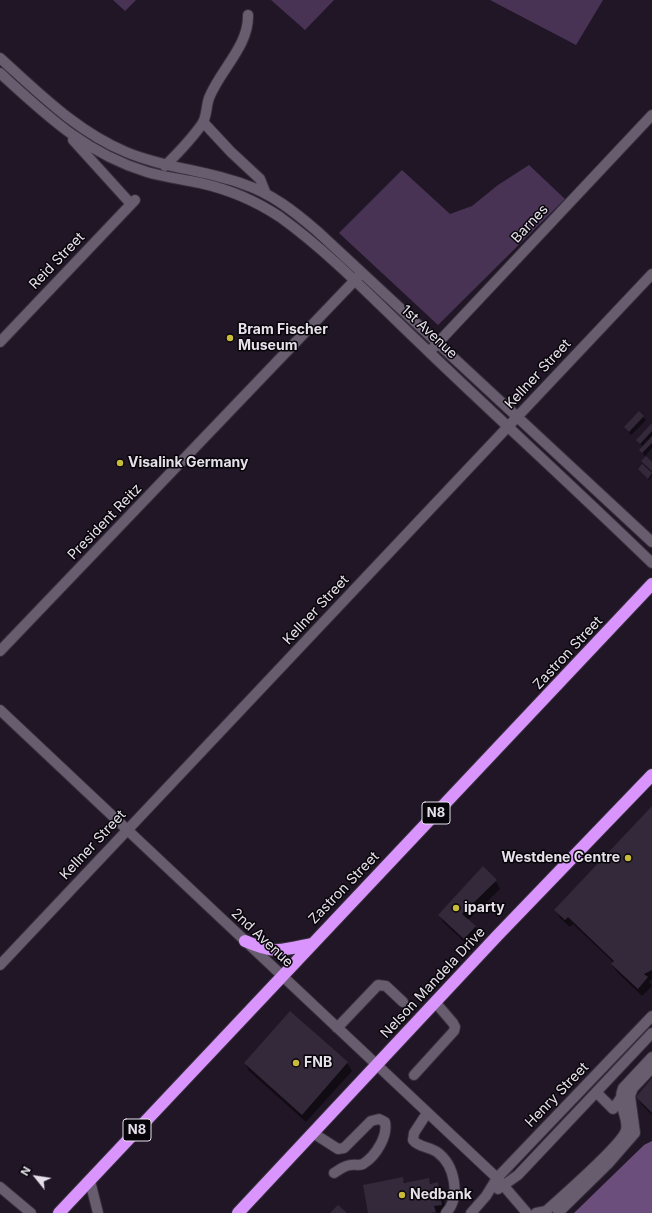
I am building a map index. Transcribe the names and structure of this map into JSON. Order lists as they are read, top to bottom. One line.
{"streets":{"highway":["Zastron Street","N8","Nelson Mandela Drive"],"street":["Barnes","Reid Street","1st Avenue","Kellner Street","President Reitz","2nd Avenue","Henry Street"]},"crossings":[["Barnes","1st Avenue"],["Reid Street","1st Avenue"],["1st Avenue","Kellner Street"],["1st Avenue","President Reitz"],["Kellner Street","2nd Avenue"],["Zastron Street","2nd Avenue"],["2nd Avenue","Nelson Mandela Drive"],["2nd Avenue","Henry Street"]],"places":["Bram Fischer Museum","Visalink Germany","Westdene Centre","iparty","FNB","Nedbank"],"north":"top left"}
